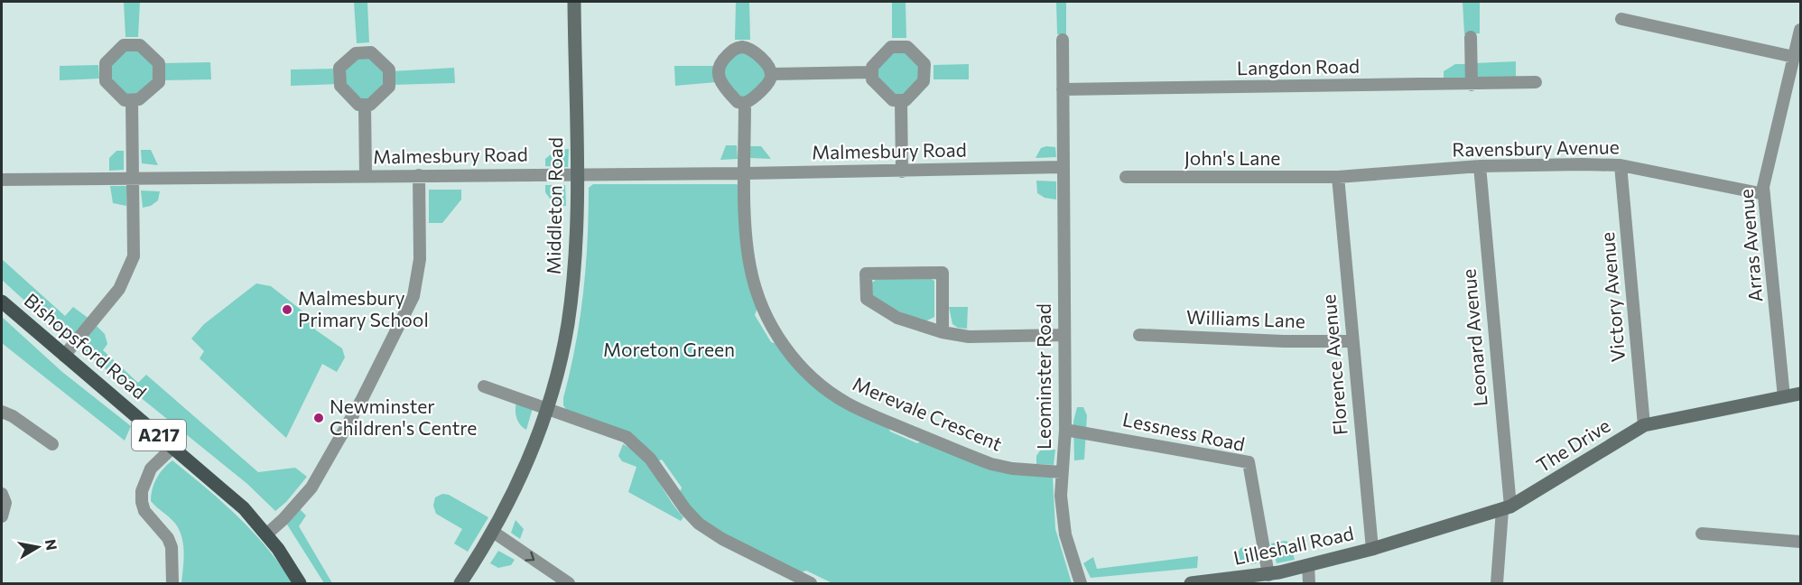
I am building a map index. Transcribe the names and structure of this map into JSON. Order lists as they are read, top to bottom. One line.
{"streets":{"main road":["Bishopsford Road","A217"],"street":["Langdon Road","Ravensbury Avenue","Malmesbury Road","John's Lane","Middleton Road","Arras Avenue","Victory Avenue","Williams Lane","Leonard Avenue","Florence Avenue","Leominster Road","Merevale Crescent","Lessness Road","The Drive","Lilleshall Road"]},"crossings":[["Langdon Road","Leominster Road"],["Ravensbury Avenue","John's Lane"],["Ravensbury Avenue","Arras Avenue"],["Ravensbury Avenue","Victory Avenue"],["Ravensbury Avenue","Leonard Avenue"],["Ravensbury Avenue","Florence Avenue"],["Malmesbury Road","Middleton Road"],["Malmesbury Road","Leominster Road"],["Malmesbury Road","Merevale Crescent"],["John's Lane","Florence Avenue"],["Arras Avenue","The Drive"],["Victory Avenue","The Drive"],["Williams Lane","Florence Avenue"],["Leonard Avenue","The Drive"],["Florence Avenue","The Drive"],["Florence Avenue","Lilleshall Road"],["Leominster Road","Merevale Crescent"],["Leominster Road","Lessness Road"],["Lessness Road","Lilleshall Road"],["The Drive","Lilleshall Road"]],"parks":["Moreton Green"],"places":["Malmesbury Primary School","Newminster Children's Centre"],"north":"right"}
